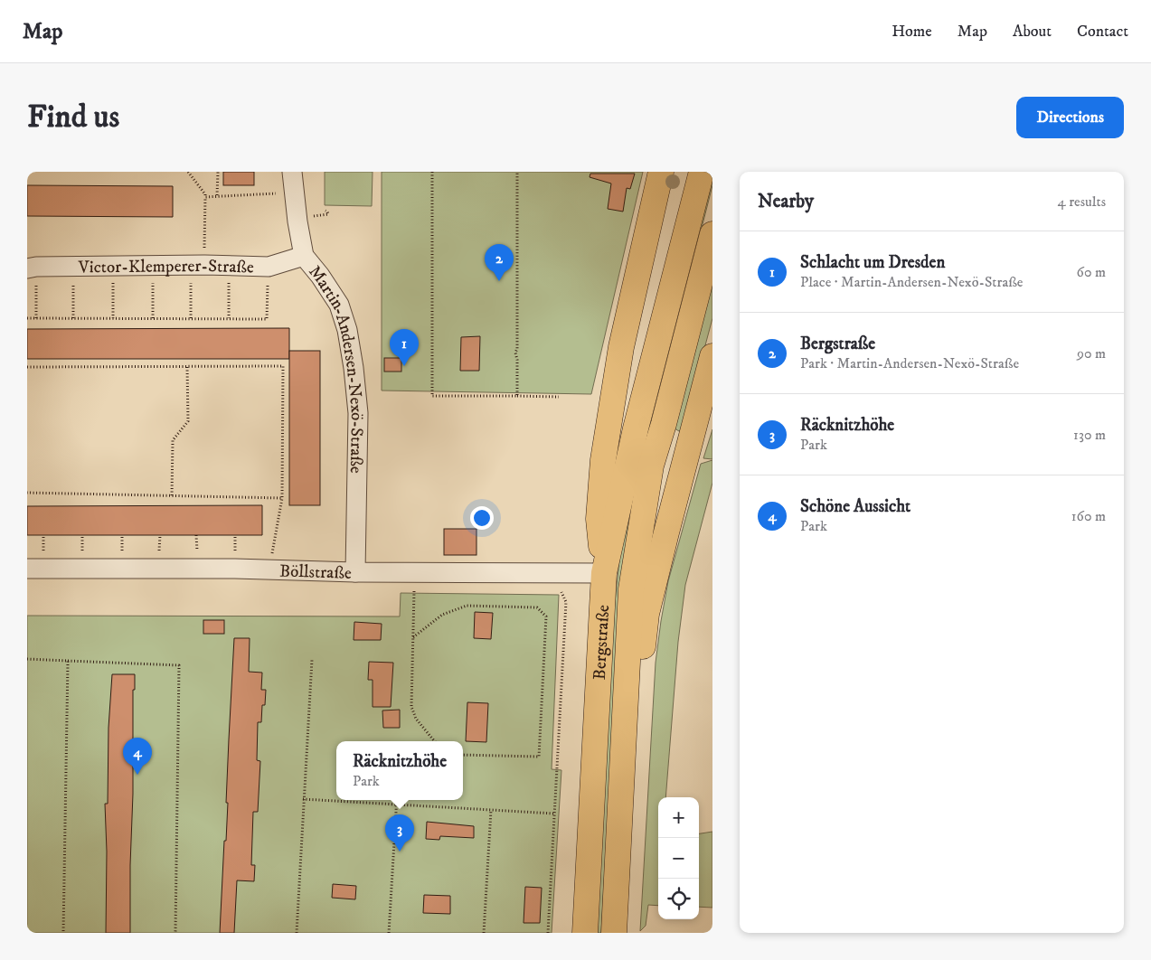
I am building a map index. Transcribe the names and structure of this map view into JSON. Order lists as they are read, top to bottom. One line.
{"streets":{"main road":["Bergstraße"],"street":["Victor-Klemperer-Straße","Martin-Andersen-Nexö-Straße","Böllstraße"]},"crossings":[["Victor-Klemperer-Straße","Martin-Andersen-Nexö-Straße"],["Martin-Andersen-Nexö-Straße","Böllstraße"],["Böllstraße","Bergstraße"]],"page":{"header":"Map","nav":["Home","Map","About","Contact"],"buttons":"Directions","title":"Find us","heading":["Nearby","4 results"],"list":[{"mark":"1","name":"Schlacht um Dresden","note":"Place · Martin-Andersen-Nexö-Straße","value":"60 m"},{"mark":"2","name":"Bergstraße","note":"Park · Martin-Andersen-Nexö-Straße","value":"90 m"},{"mark":"3","name":"Räcknitzhöhe","note":"Park","value":"130 m"},{"mark":"4","name":"Schöne Aussicht","note":"Park","value":"160 m"}],"pins":["2","1","4","3"],"popup":["Räcknitzhöhe","Park"],"map_buttons":["+","−"]}}
